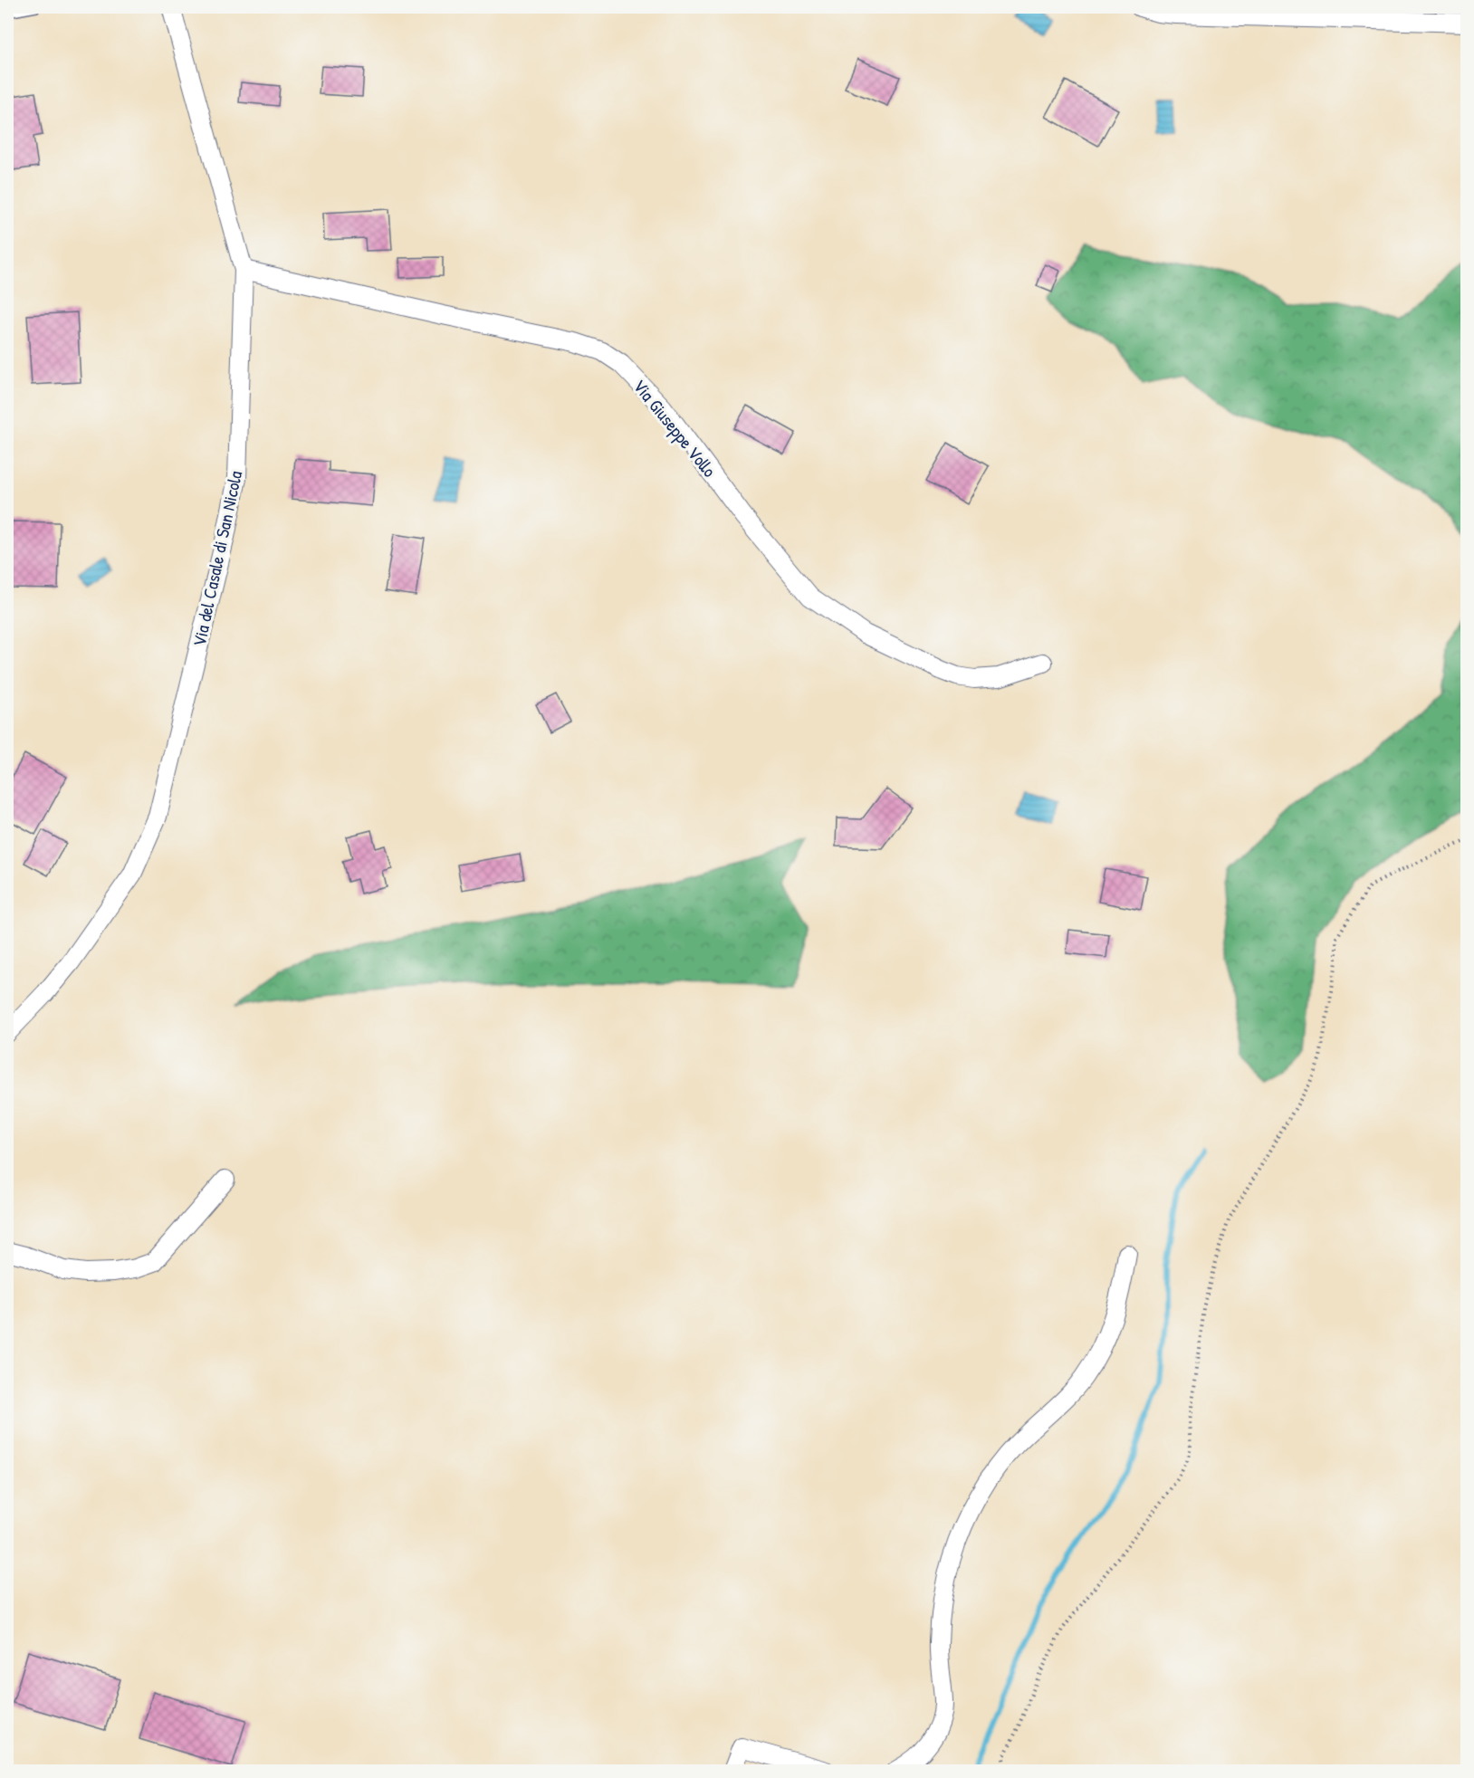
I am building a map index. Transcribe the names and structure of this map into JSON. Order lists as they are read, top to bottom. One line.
{"streets":{"street":["Via Giuseppe Vollo","Via del Casale di San Nicola"]},"crossings":[["Via Giuseppe Vollo","Via del Casale di San Nicola"]]}
